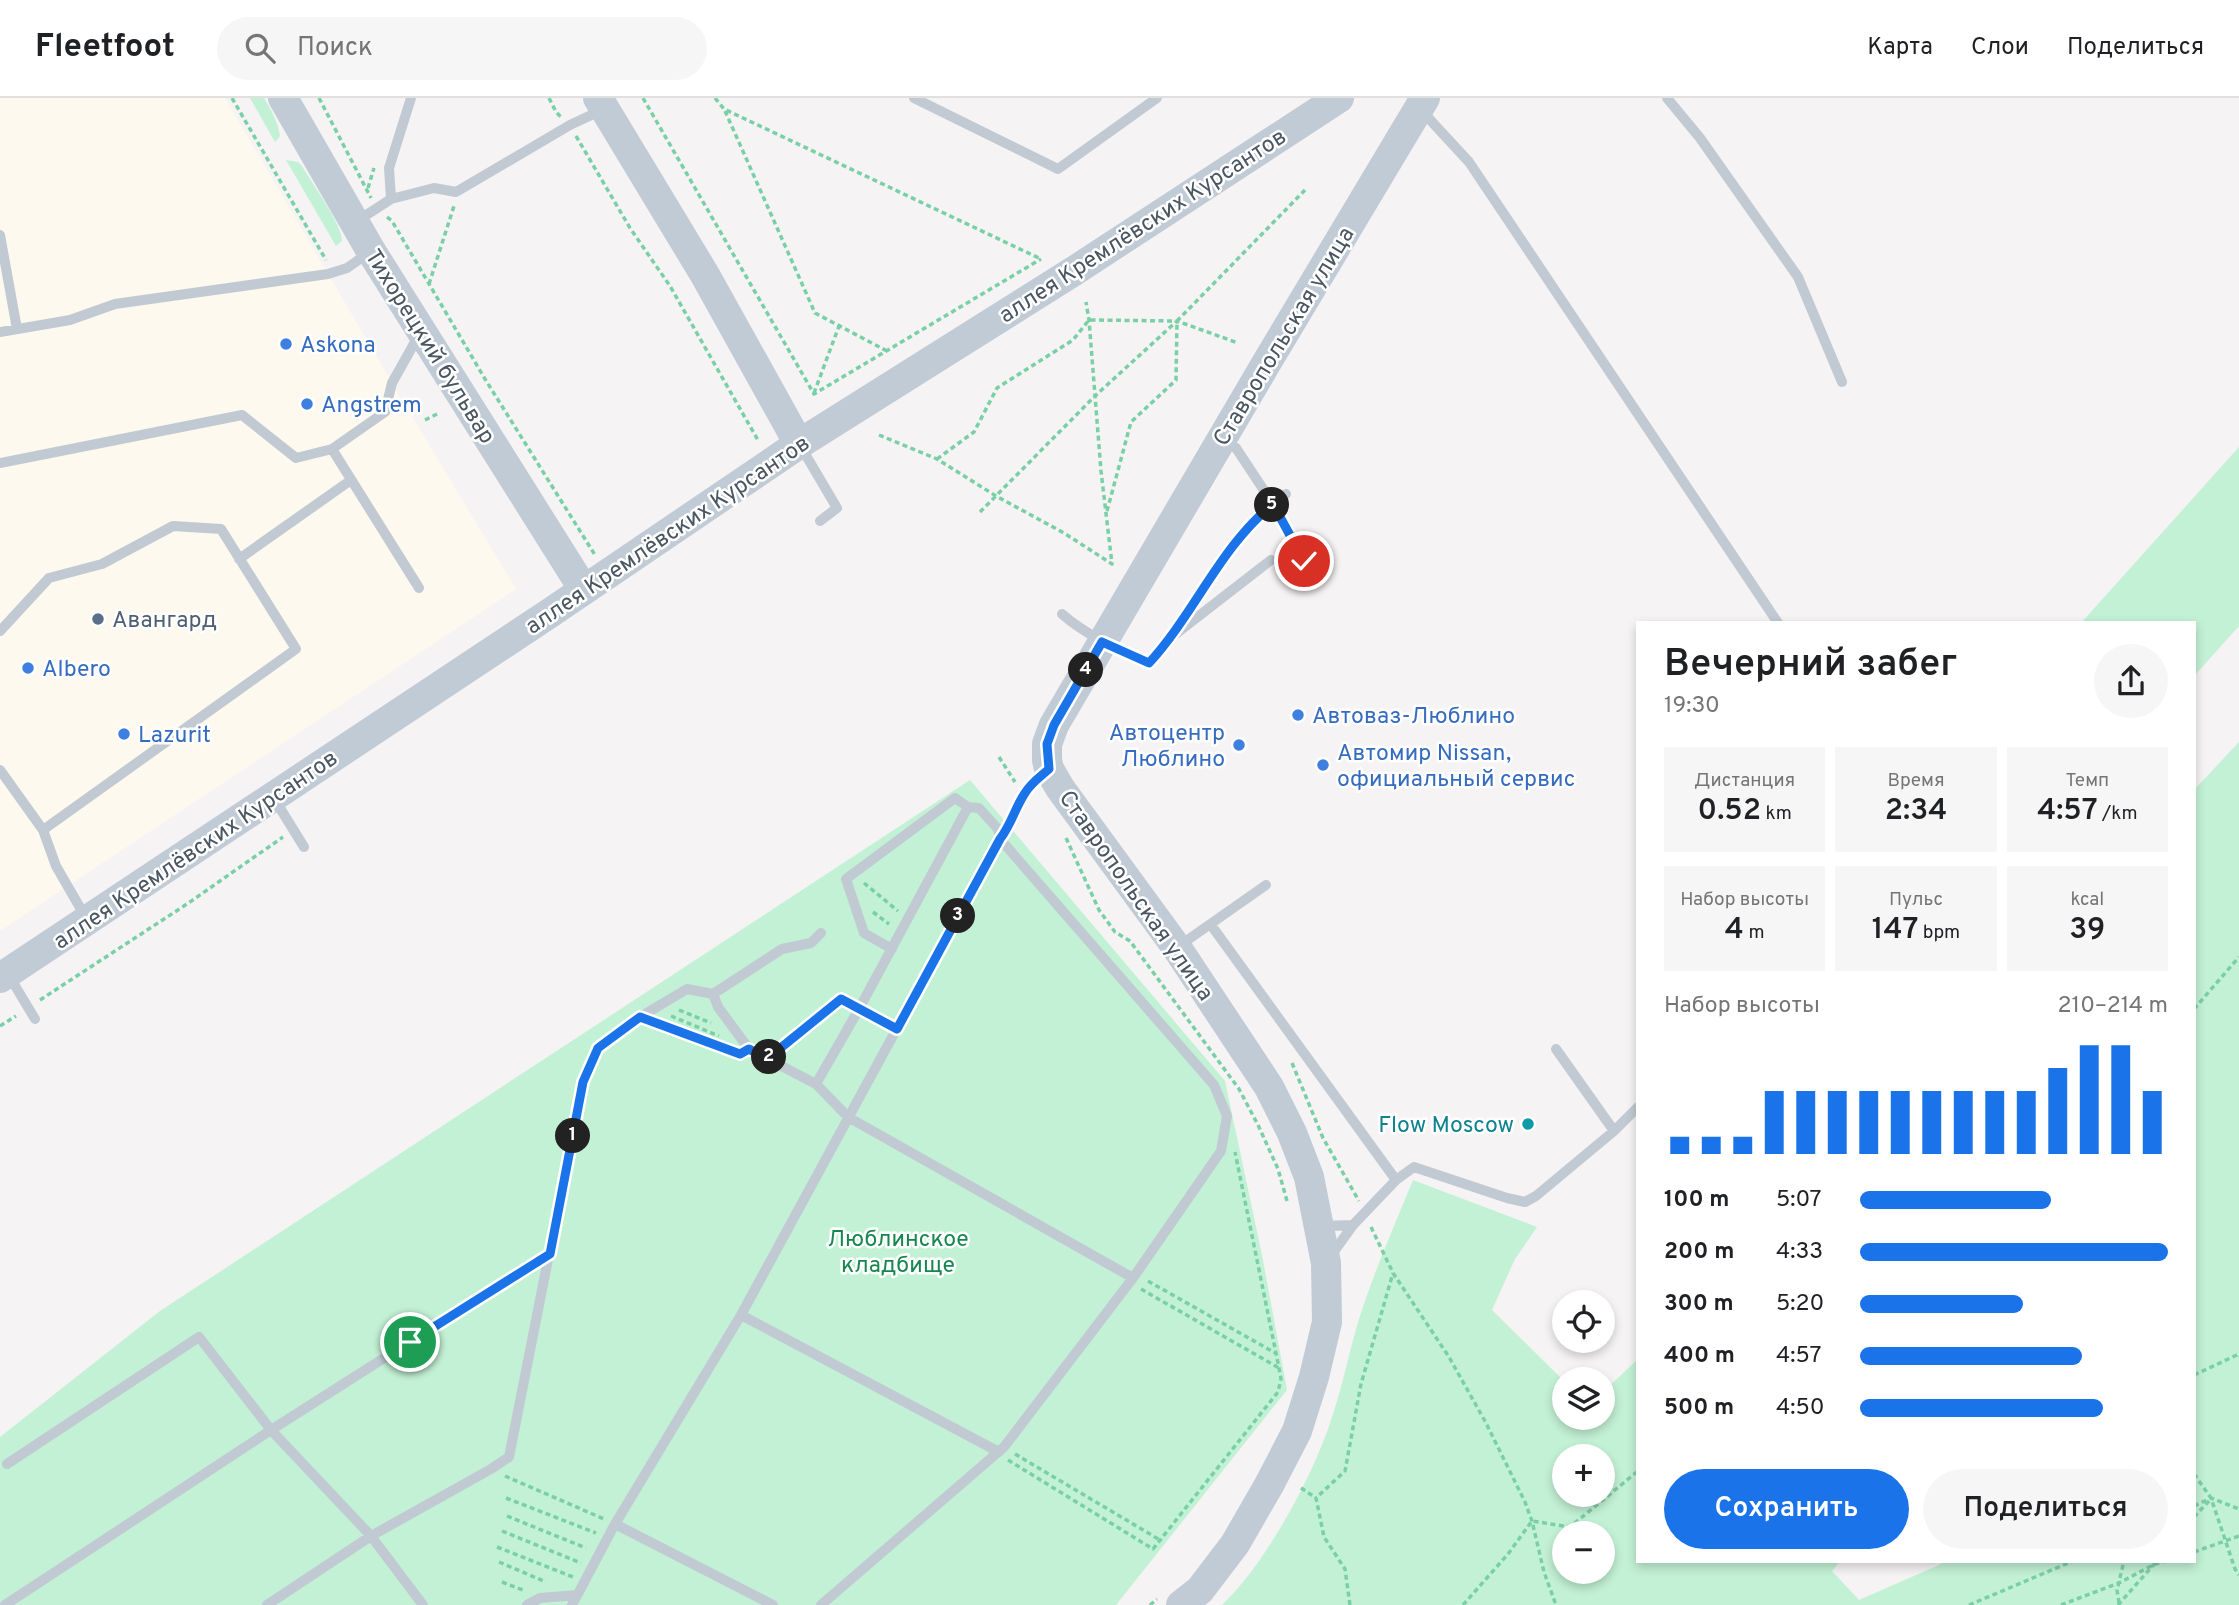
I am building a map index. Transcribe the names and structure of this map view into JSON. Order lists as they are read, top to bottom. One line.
{"streets":{"street":["аллея Кремлёвских Курсантов","Ставропольская улица","Тихорецкий бульвар"]},"crossings":[["аллея Кремлёвских Курсантов","Тихорецкий бульвар"]],"parks":["Люблинское кладбище"],"places":["Askona","Angstrem","Авангард","Albero","Автоваз-Люблино","Lazurit","Автоцентр Люблино","Автомир Nissan, официальный сервис","Flow Moscow"],"page":{"header":"Fleetfoot","search":"Поиск","nav":["Карта","Слои","Поделиться"],"pins":["5","4","3","2","1"],"heading":["Вечерний забег","19:30"],"stats":[["Дистанция","0.52 km"],["Время","2:34"],["Темп","4:57 /km"],["Набор высоты","4 m"],["Пульс","147 bpm"],["kcal","39"]],"chart":["Набор высоты","210–214 m"],"list":[{"name":"100 m","note":"5:07"},{"name":"200 m","note":"4:33"},{"name":"300 m","note":"5:20"},{"name":"400 m","note":"4:57"},{"name":"500 m","note":"4:50"}],"map_buttons":["+","−"],"buttons":["Сохранить","Поделиться"]}}
